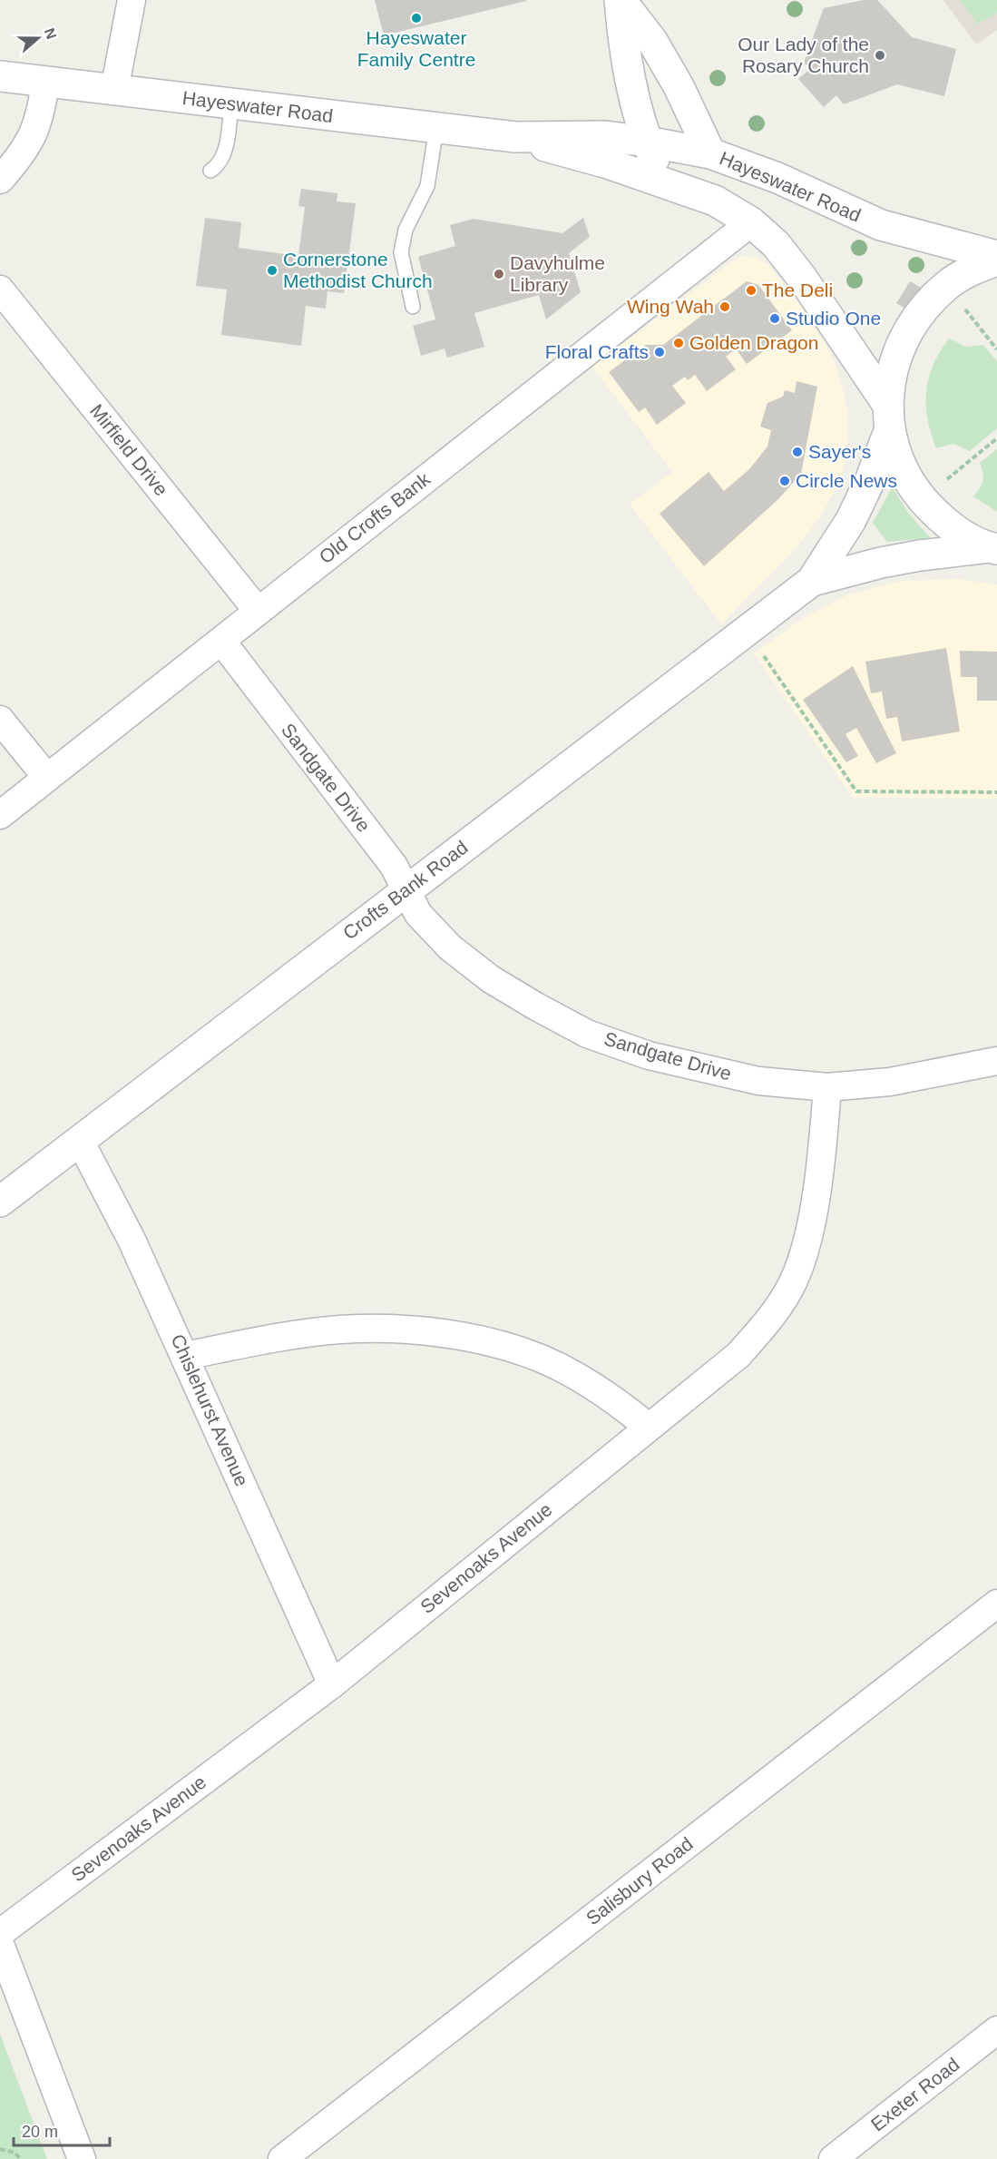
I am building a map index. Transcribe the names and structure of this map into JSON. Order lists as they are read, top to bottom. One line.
{"streets":{"main road":["Hayeswater Road","Crofts Bank Road"],"street":["Mirfield Drive","Old Crofts Bank","Sandgate Drive","Chislehurst Avenue","Sevenoaks Avenue","Salisbury Road","Exeter Road"]},"crossings":[["Hayeswater Road","Old Crofts Bank"],["Hayeswater Road","Crofts Bank Road"],["Mirfield Drive","Old Crofts Bank"],["Old Crofts Bank","Sandgate Drive"],["Sandgate Drive","Crofts Bank Road"],["Sandgate Drive","Sevenoaks Avenue"],["Crofts Bank Road","Chislehurst Avenue"],["Chislehurst Avenue","Sevenoaks Avenue"]],"places":["Hayeswater Family Centre","Our Lady of the Rosary Church","Cornerstone Methodist Church","Davyhulme Library","The Deli","Wing Wah","Studio One","Golden Dragon","Floral Crafts","Sayer's","Circle News"],"scale_bar":"20 m","north":"right"}
